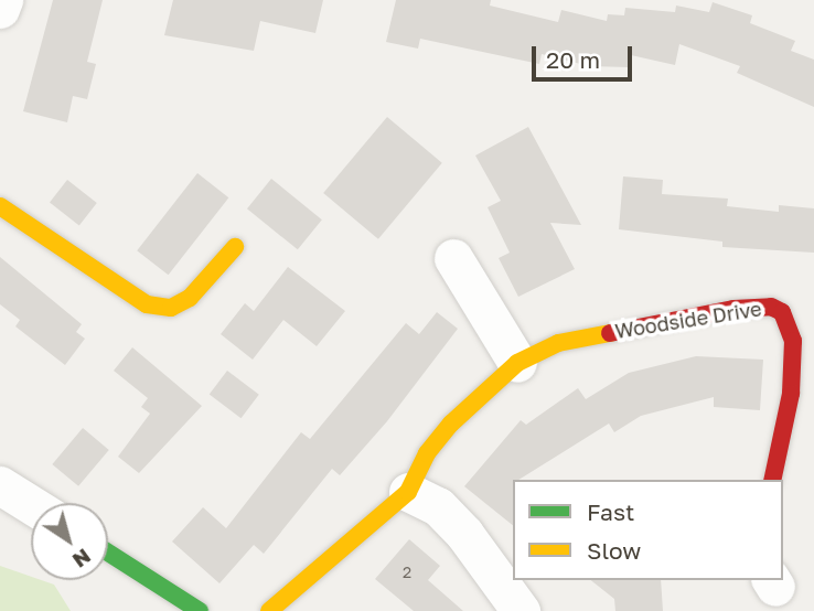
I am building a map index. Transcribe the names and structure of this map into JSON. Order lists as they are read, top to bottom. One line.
{"streets":{"street":["Woodside Drive"]},"house_numbers":["2"],"legend":["Fast","Slow"],"scale_bar":"20 m","north":"bottom right"}
